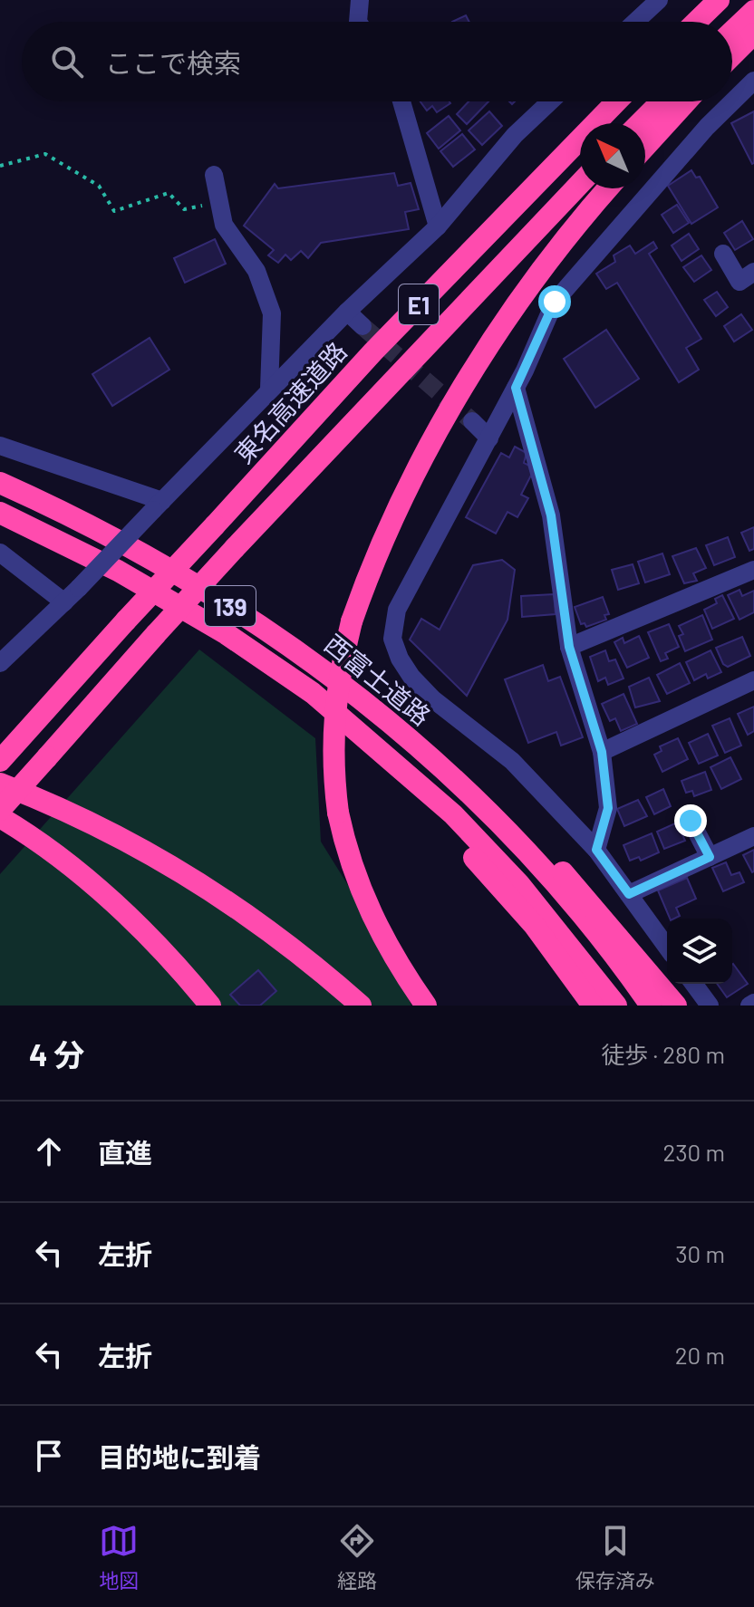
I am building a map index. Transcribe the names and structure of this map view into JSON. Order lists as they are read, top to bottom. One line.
{"streets":{"highway":["E1","東名高速道路","139","西富士道路"]},"crossings":[["139","西富士道路"]],"north":"top left","page":{"search":"ここで検索","heading":["4 分","徒歩 · 280 m"],"list":[["直進","230 m"],["左折","30 m"],["左折","20 m"],"目的地に到着"],"nav":["地図","経路","保存済み"]}}
